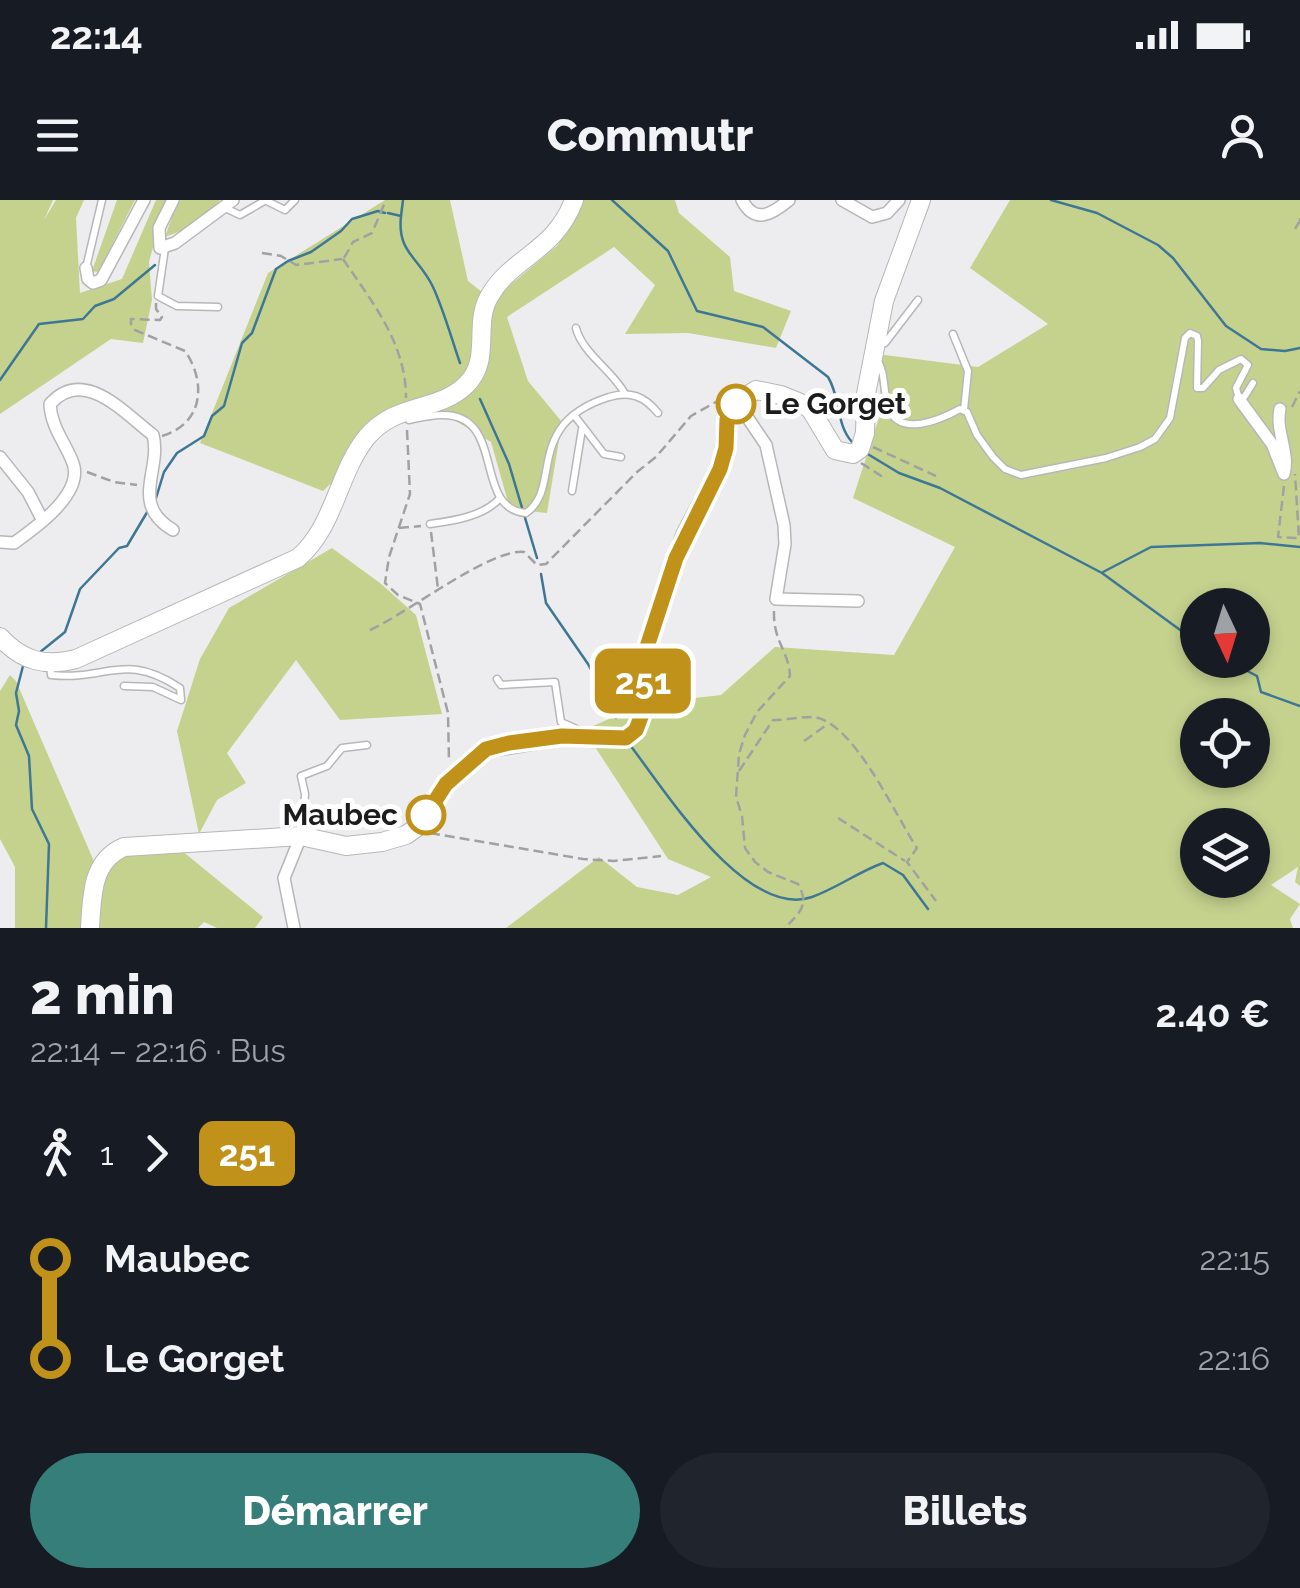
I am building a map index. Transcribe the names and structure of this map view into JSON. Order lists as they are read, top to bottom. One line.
{"places":["Le Gorget","Maubec"],"lines":["bus line 251"],"north":"bottom","page":{"status":"22:14","header":"Commutr","on_map":"251","heading":["2 min","22:14 – 22:16 · Bus","2.40 €"],"legs":["1","251"],"list":[{"name":"Maubec","value":"22:15"},{"name":"Le Gorget","value":"22:16"}],"buttons":["Démarrer","Billets"]}}
